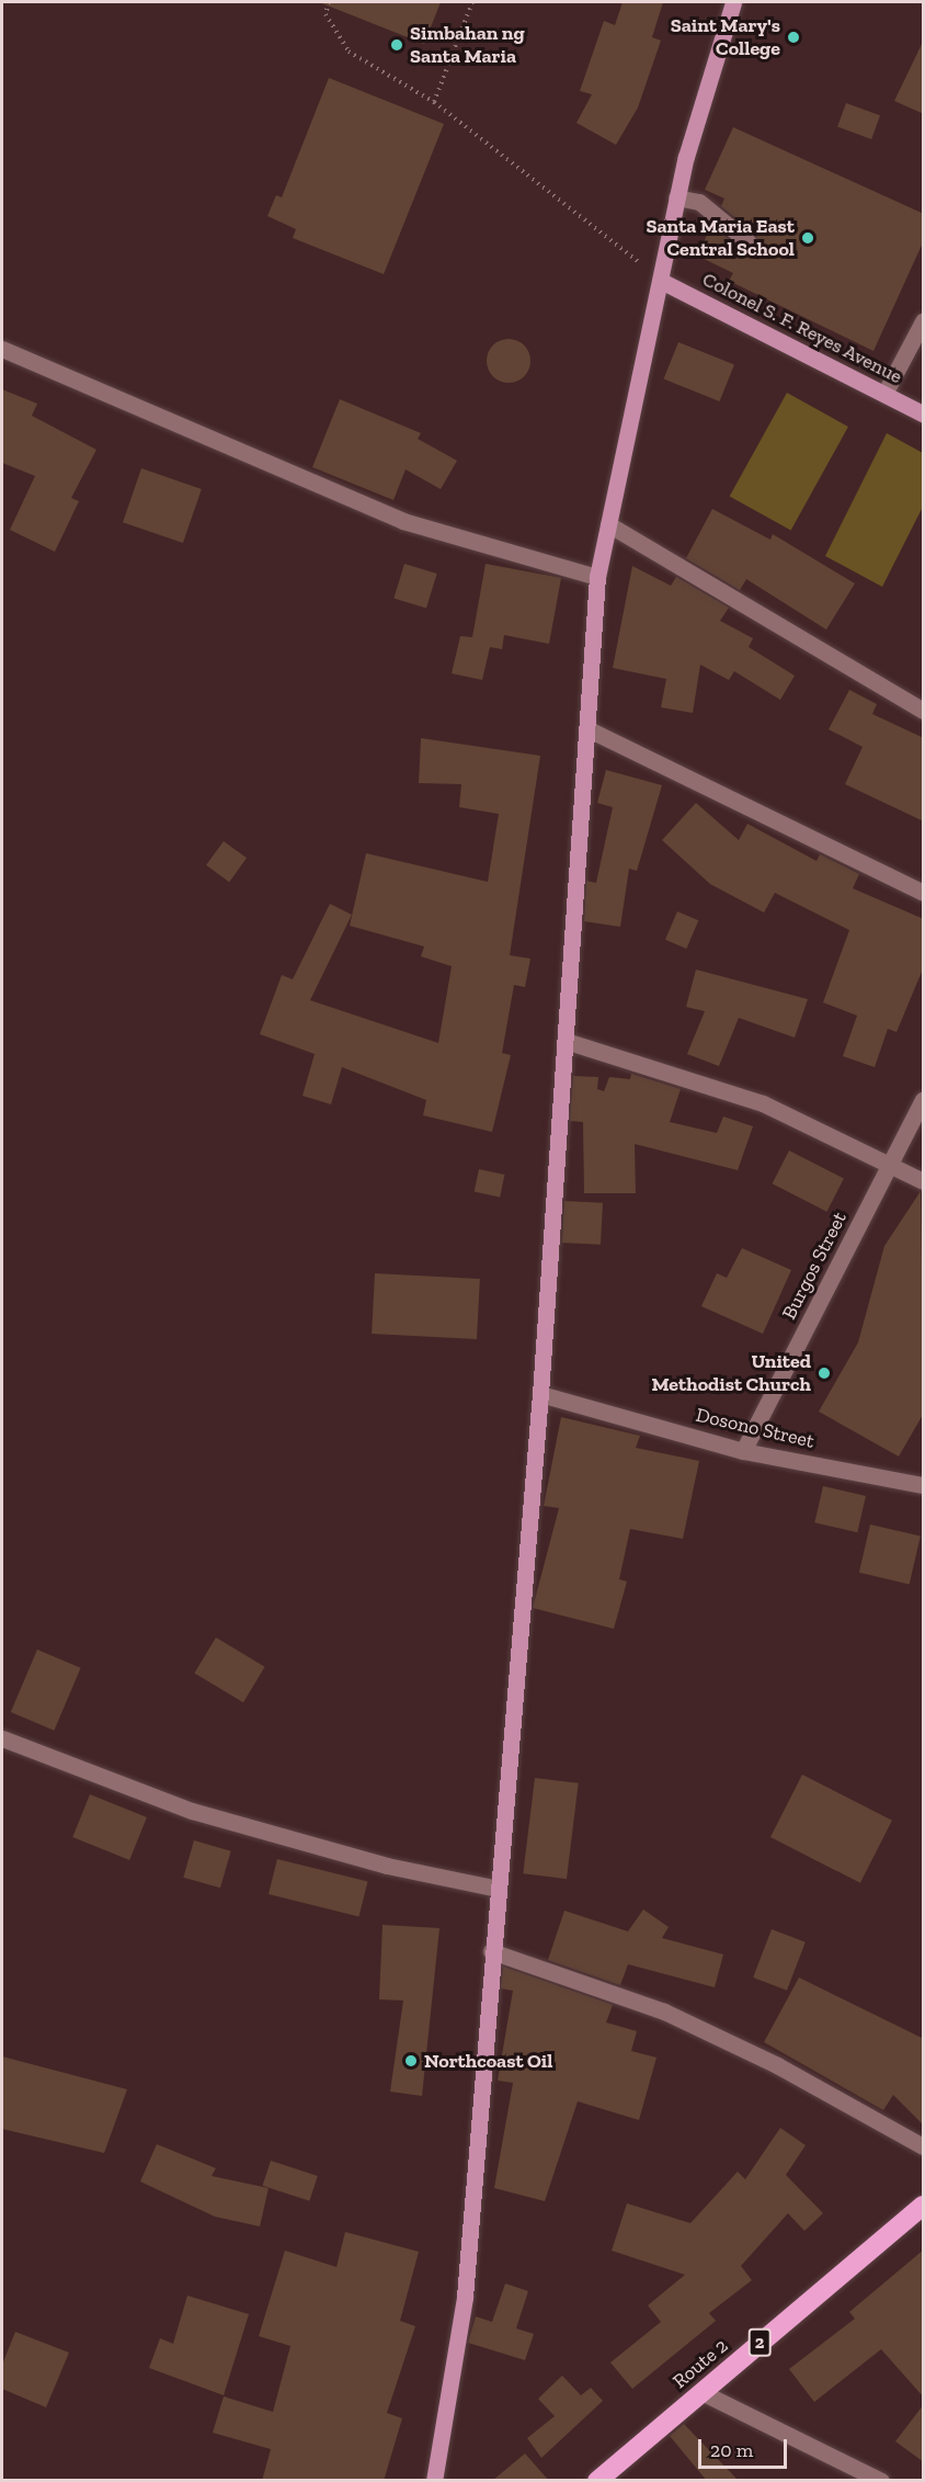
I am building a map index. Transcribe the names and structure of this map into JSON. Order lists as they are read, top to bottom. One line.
{"streets":{"highway":["2","Route 2"],"main road":["Colonel S. F. Reyes Avenue"],"street":["Burgos Street","Dosono Street"]},"crossings":[["Burgos Street","Dosono Street"]],"places":["Saint Mary's College","Simbahan ng Santa Maria","Santa Maria East Central School","United Methodist Church","Northcoast Oil"],"scale_bar":"20 m"}
